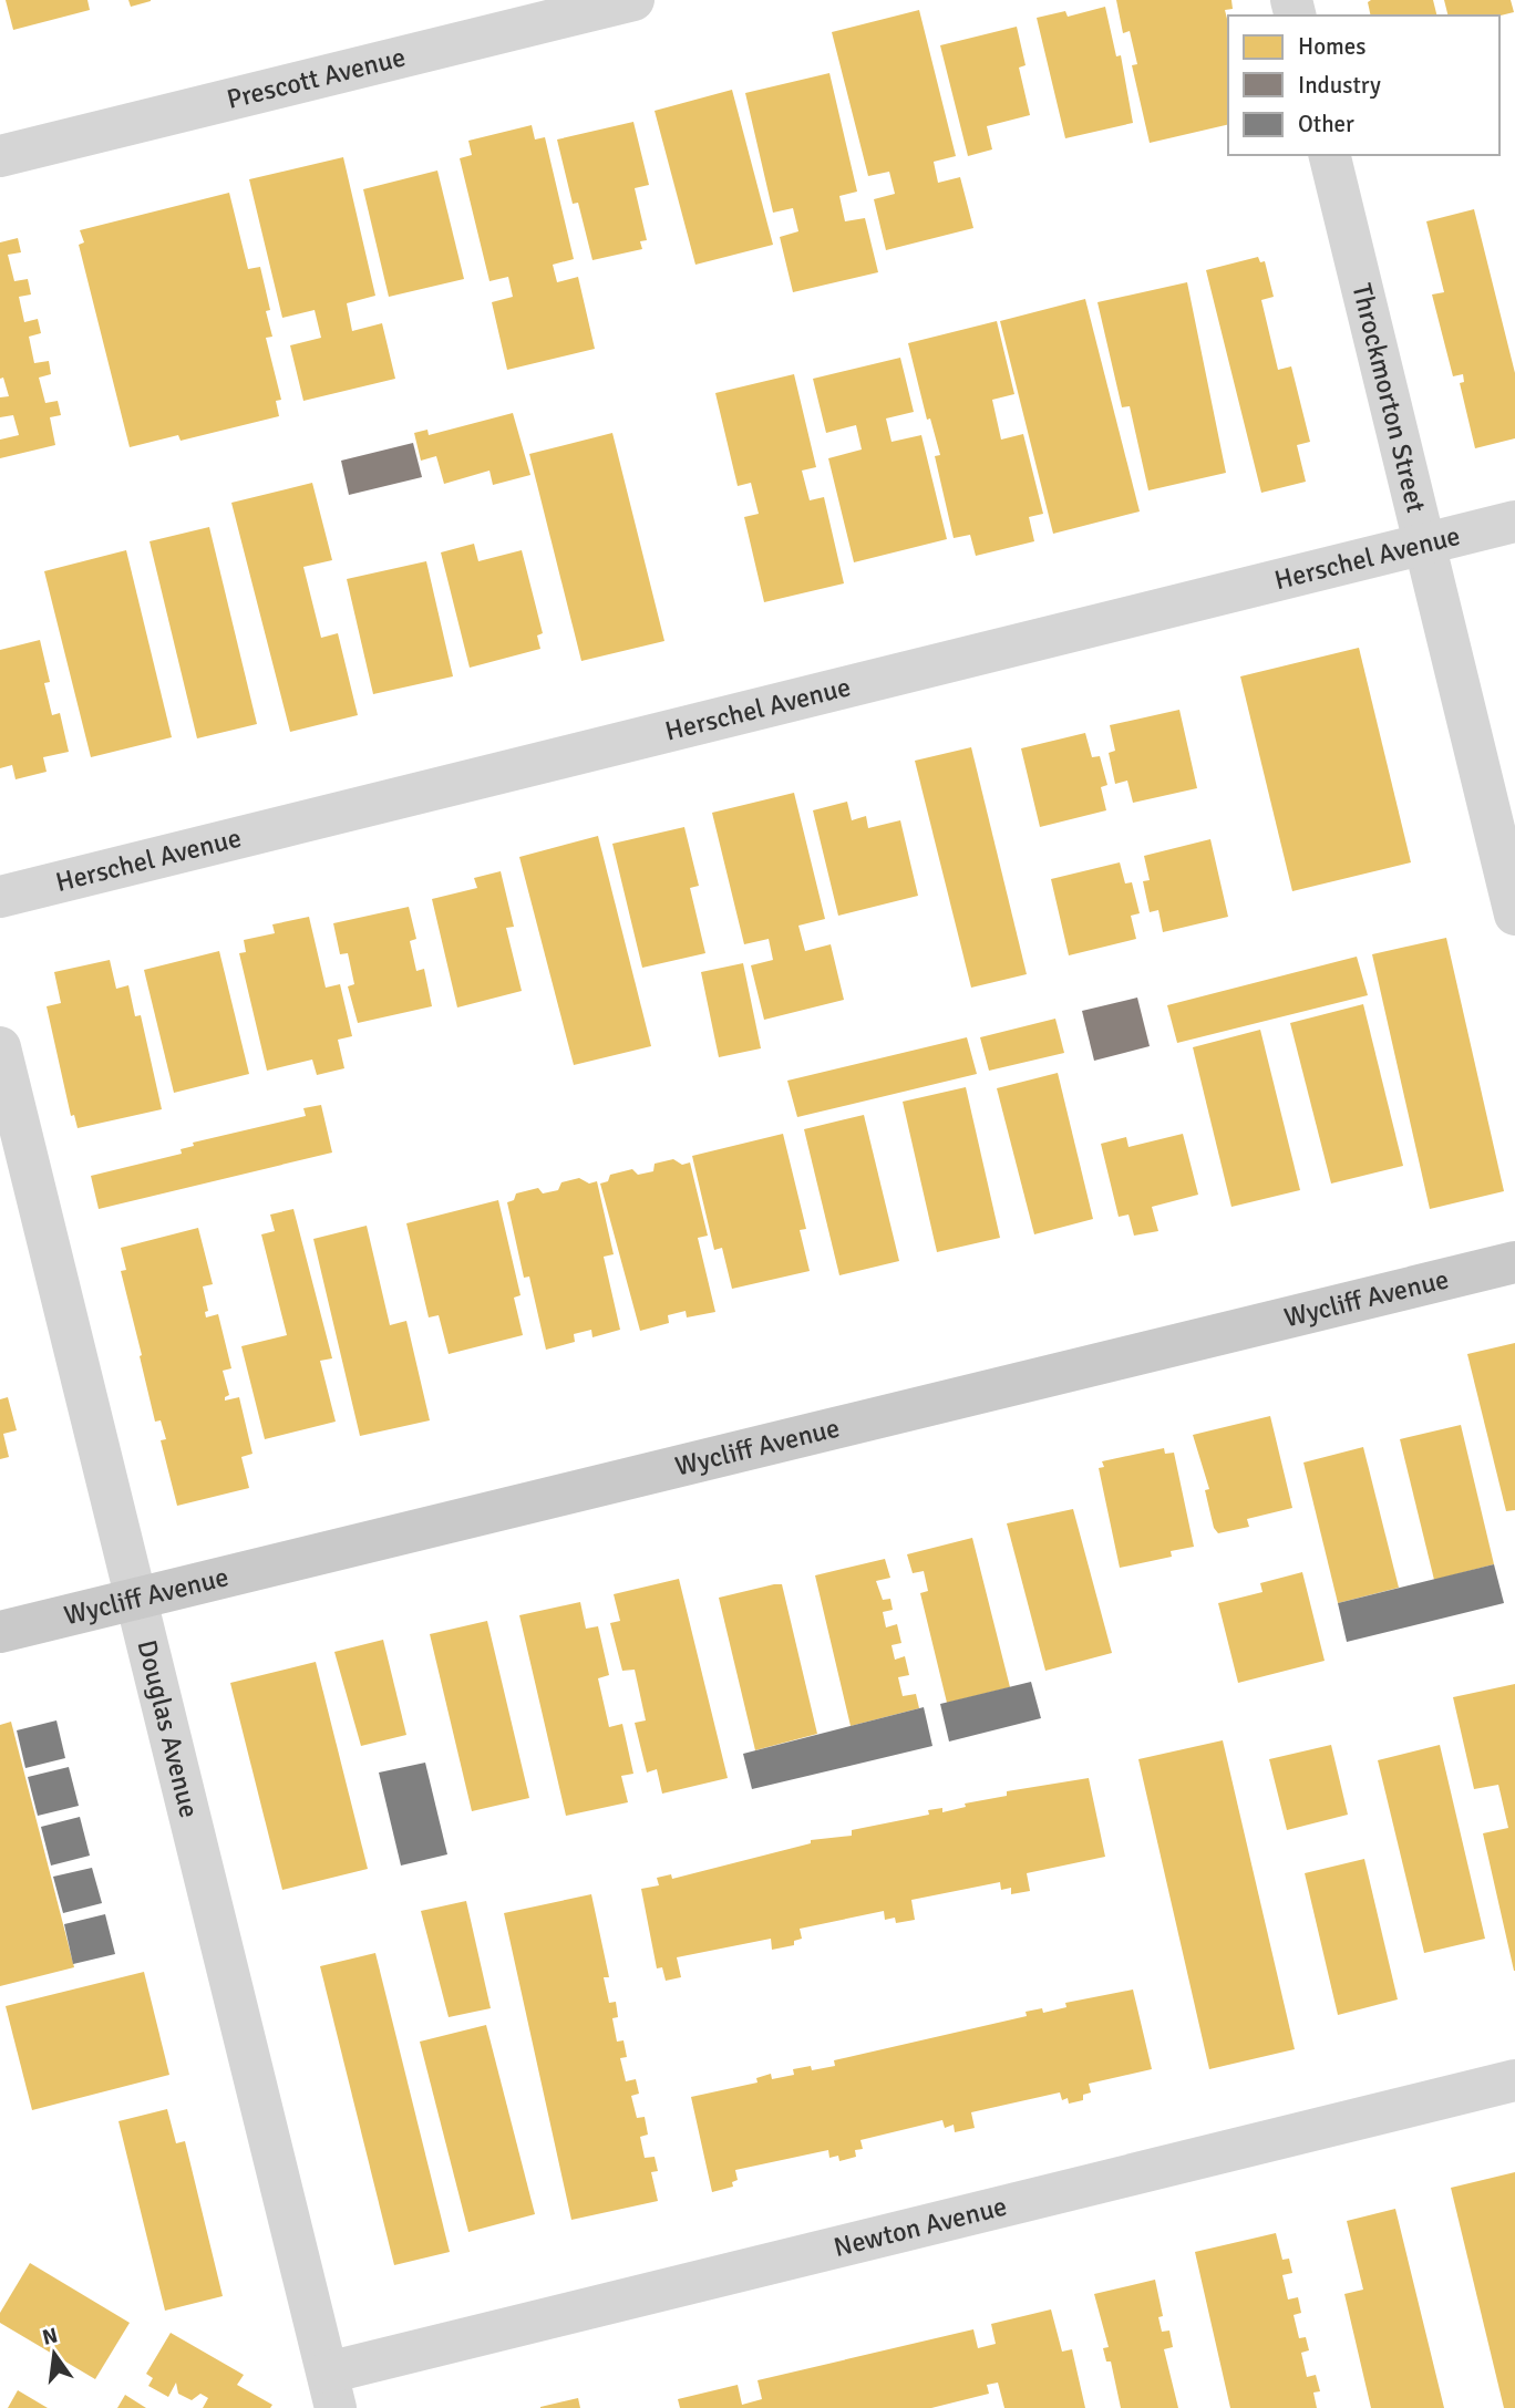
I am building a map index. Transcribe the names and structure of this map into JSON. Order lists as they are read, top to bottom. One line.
{"streets":{"main road":["Wycliff Avenue"],"street":["Prescott Avenue","Throckmorton Street","Herschel Avenue","Douglas Avenue","Newton Avenue"]},"crossings":[["Throckmorton Street","Herschel Avenue"],["Wycliff Avenue","Douglas Avenue"],["Douglas Avenue","Newton Avenue"]],"legend":["Homes","Industry","Other"],"north":"top"}
